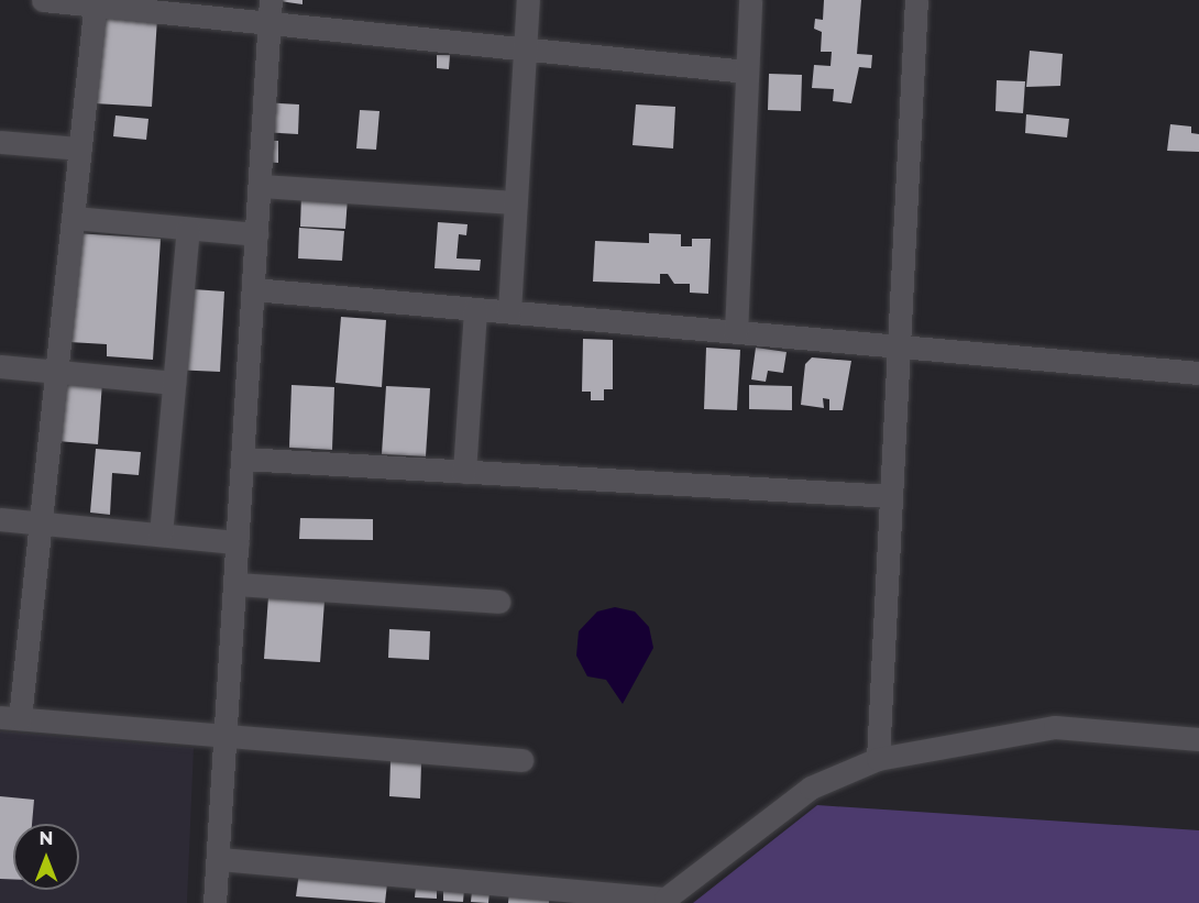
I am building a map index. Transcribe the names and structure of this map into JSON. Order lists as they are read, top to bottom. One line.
{"north":"top"}
